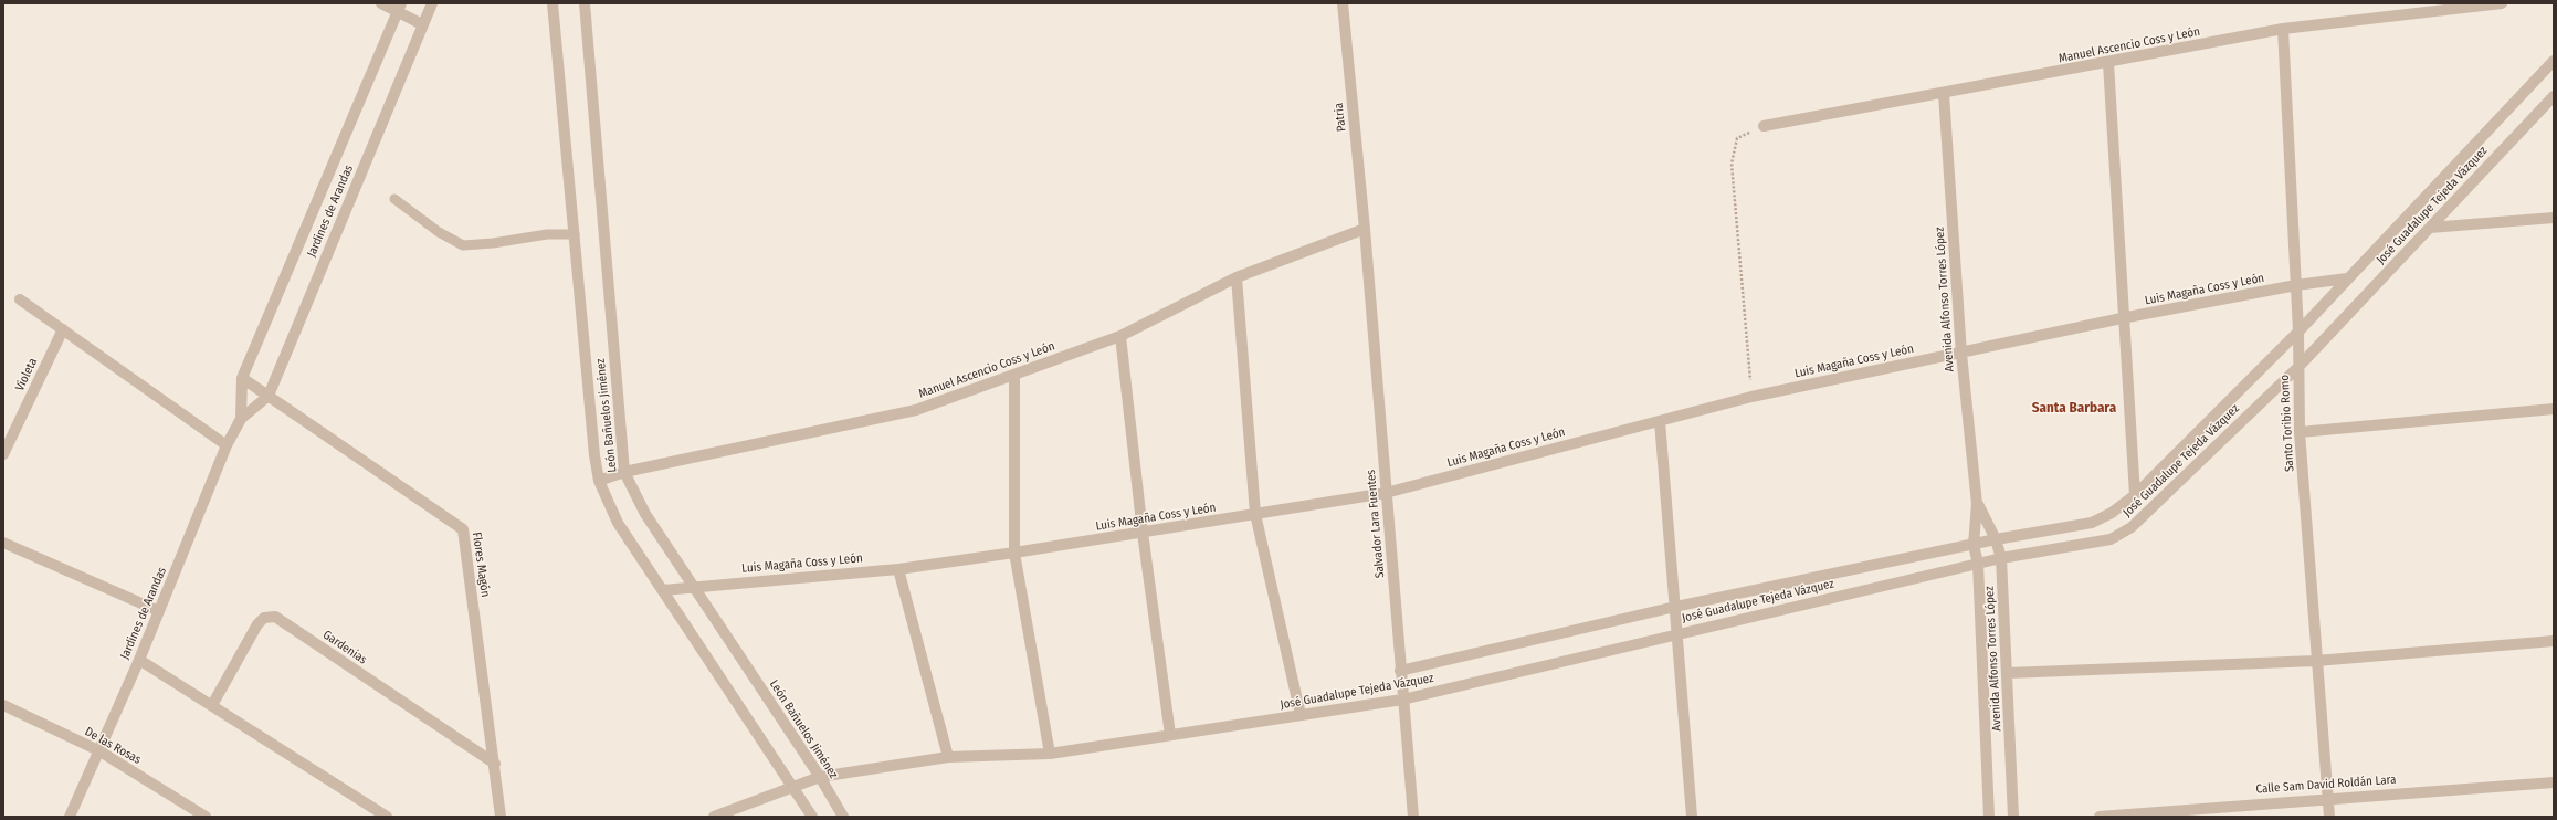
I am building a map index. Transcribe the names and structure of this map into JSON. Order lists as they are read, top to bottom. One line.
{"streets":{"street":["Manuel Ascencio Coss y León","Patria","José Guadalupe Tejeda Vázquez","Jardines de Arandas","Luis Magaña Coss y León","Avenida Alfonso Torres López","Violeta","León Bañuelos Jiménez","Santo Toribio Romo","Salvador Lara Fuentes","Flores Magón","Gardenias","De las Rosas","Calle Sam David Roldán Lara"]},"crossings":[["Manuel Ascencio Coss y León","Patria"],["Manuel Ascencio Coss y León","Avenida Alfonso Torres López"],["Manuel Ascencio Coss y León","León Bañuelos Jiménez"],["Manuel Ascencio Coss y León","Santo Toribio Romo"],["Manuel Ascencio Coss y León","Salvador Lara Fuentes"],["Patria","Salvador Lara Fuentes"],["José Guadalupe Tejeda Vázquez","Luis Magaña Coss y León"],["José Guadalupe Tejeda Vázquez","Avenida Alfonso Torres López"],["José Guadalupe Tejeda Vázquez","León Bañuelos Jiménez"],["José Guadalupe Tejeda Vázquez","Santo Toribio Romo"],["José Guadalupe Tejeda Vázquez","Salvador Lara Fuentes"],["Jardines de Arandas","Flores Magón"],["Jardines de Arandas","De las Rosas"],["Luis Magaña Coss y León","Avenida Alfonso Torres López"],["Luis Magaña Coss y León","León Bañuelos Jiménez"],["Luis Magaña Coss y León","Santo Toribio Romo"],["Luis Magaña Coss y León","Salvador Lara Fuentes"],["Santo Toribio Romo","Calle Sam David Roldán Lara"],["Flores Magón","Gardenias"]],"districts":["Santa Barbara"]}
